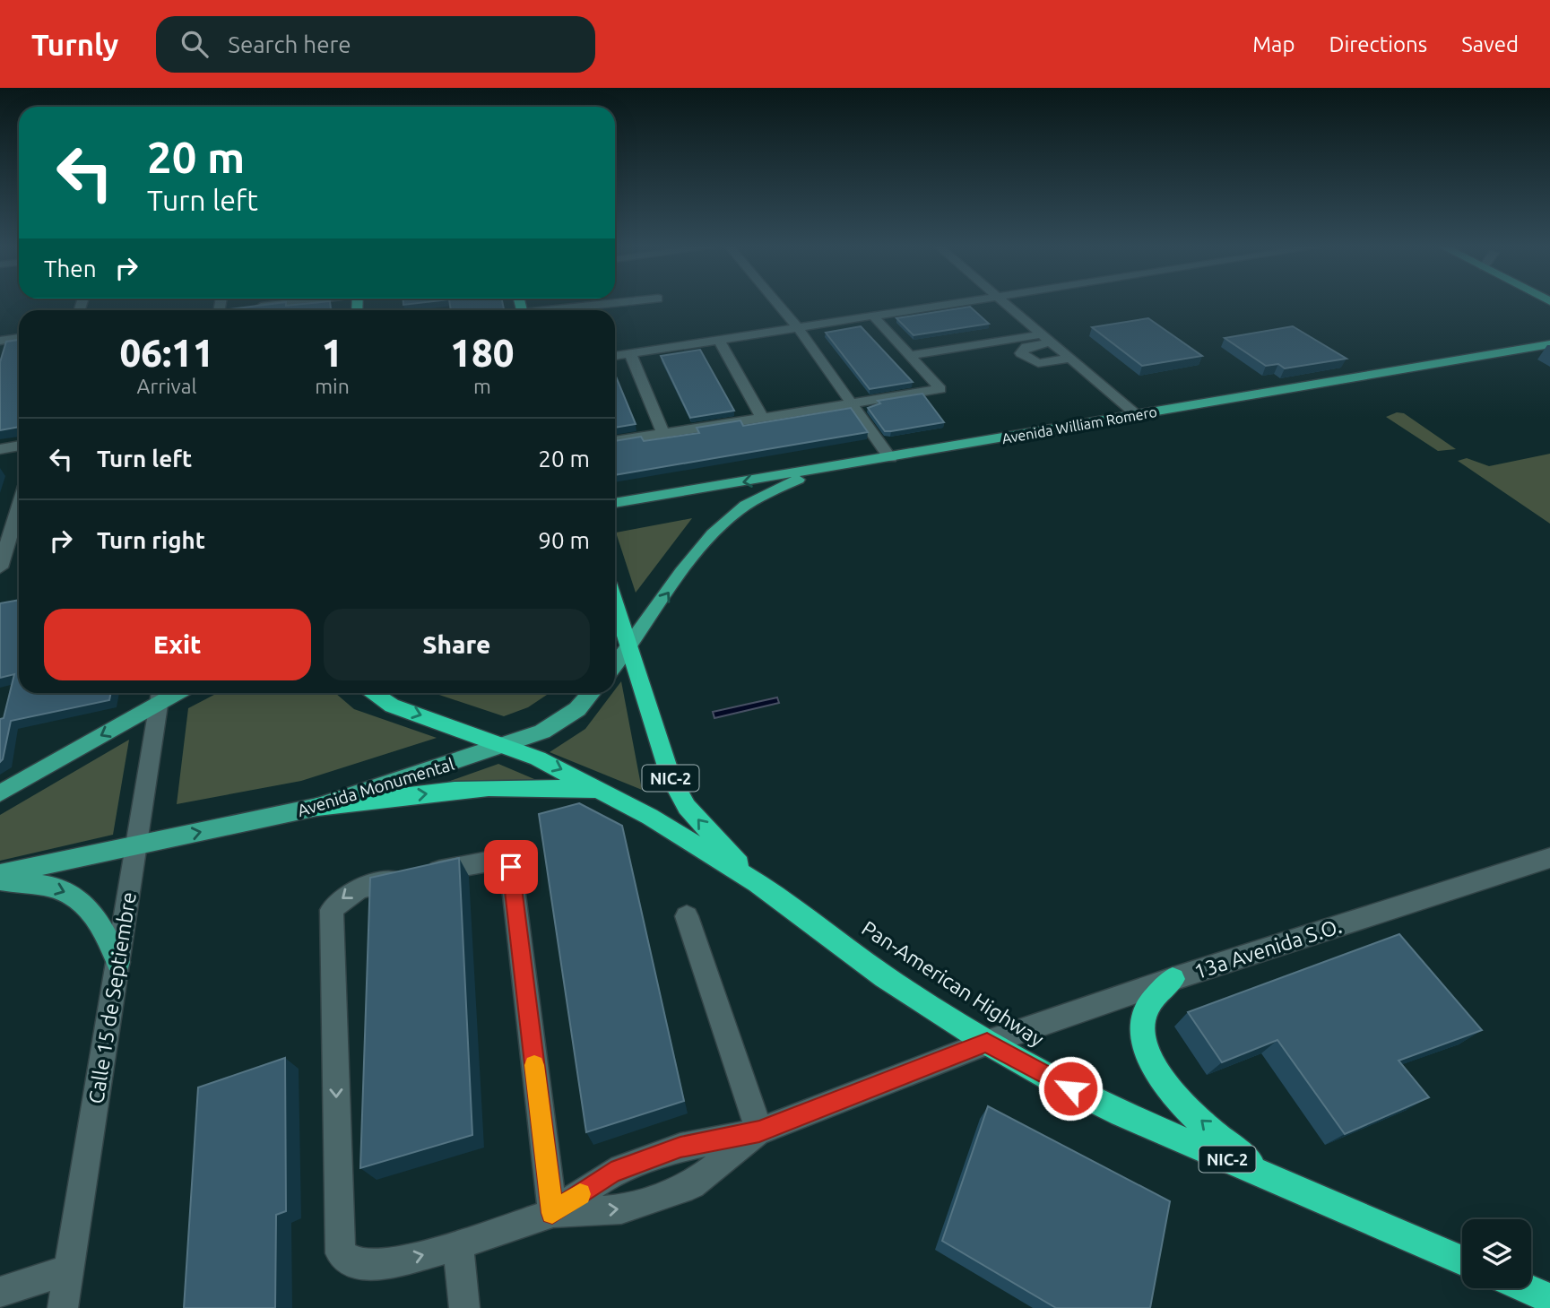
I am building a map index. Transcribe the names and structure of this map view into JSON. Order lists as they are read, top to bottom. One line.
{"streets":{"highway":["NIC-2","Pan-American Highway"],"main road":["Avenida William Romero","Avenida Monumental"],"street":["13a Avenida S.O.","Calle 15 de Septiembre"]},"crossings":[["Avenida Monumental","Pan-American Highway"],["Avenida Monumental","Calle 15 de Septiembre"],["13a Avenida S.O.","Pan-American Highway"]],"page":{"header":"Turnly","search":"Search here","nav":["Map","Directions","Saved"],"turn":["20 m","Turn left"],"then":"Then","eta":["06:11","Arrival","1","min","180","m"],"list":[{"name":"Turn left","value":"20 m"},{"name":"Turn right","value":"90 m"}],"buttons":["Exit","Share"]}}
